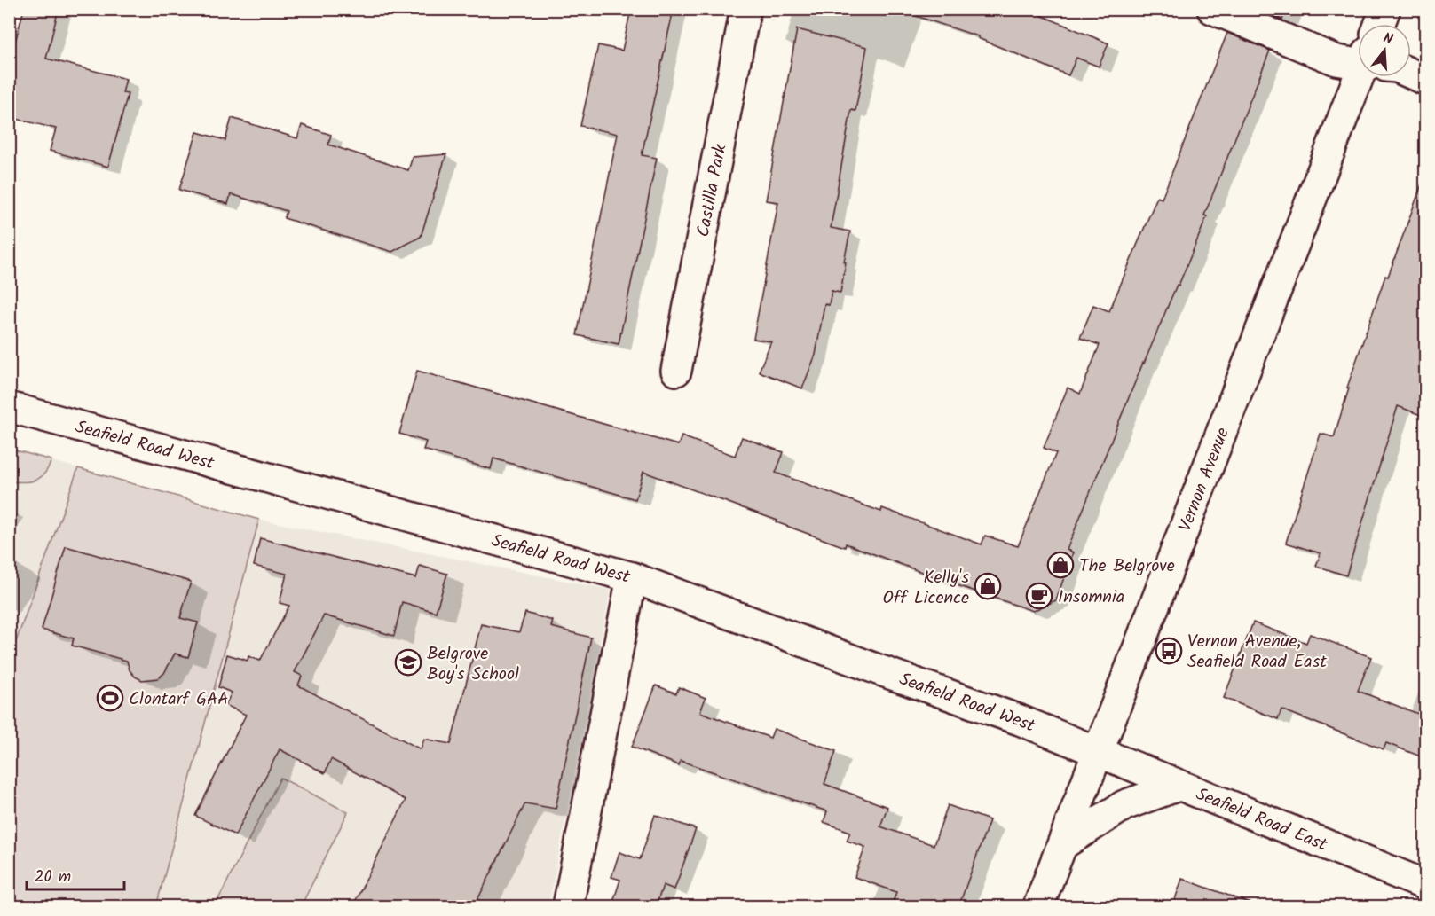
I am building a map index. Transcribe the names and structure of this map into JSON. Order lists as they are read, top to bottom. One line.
{"streets":{"street":["Castilla Park","Seafield Road West","Vernon Avenue","Seafield Road East"]},"crossings":[["Seafield Road West","Vernon Avenue"],["Seafield Road West","Seafield Road East"],["Vernon Avenue","Seafield Road East"]],"places":{"shop":["The Belgrove","Kelly's Off Licence"],"cafe":["Insomnia"],"bus stop":["Vernon Avenue, Seafield Road East"],"school or university":["Belgrove Boy's School"],"sports":["Clontarf GAA"]},"scale_bar":"20 m","north":"top"}
